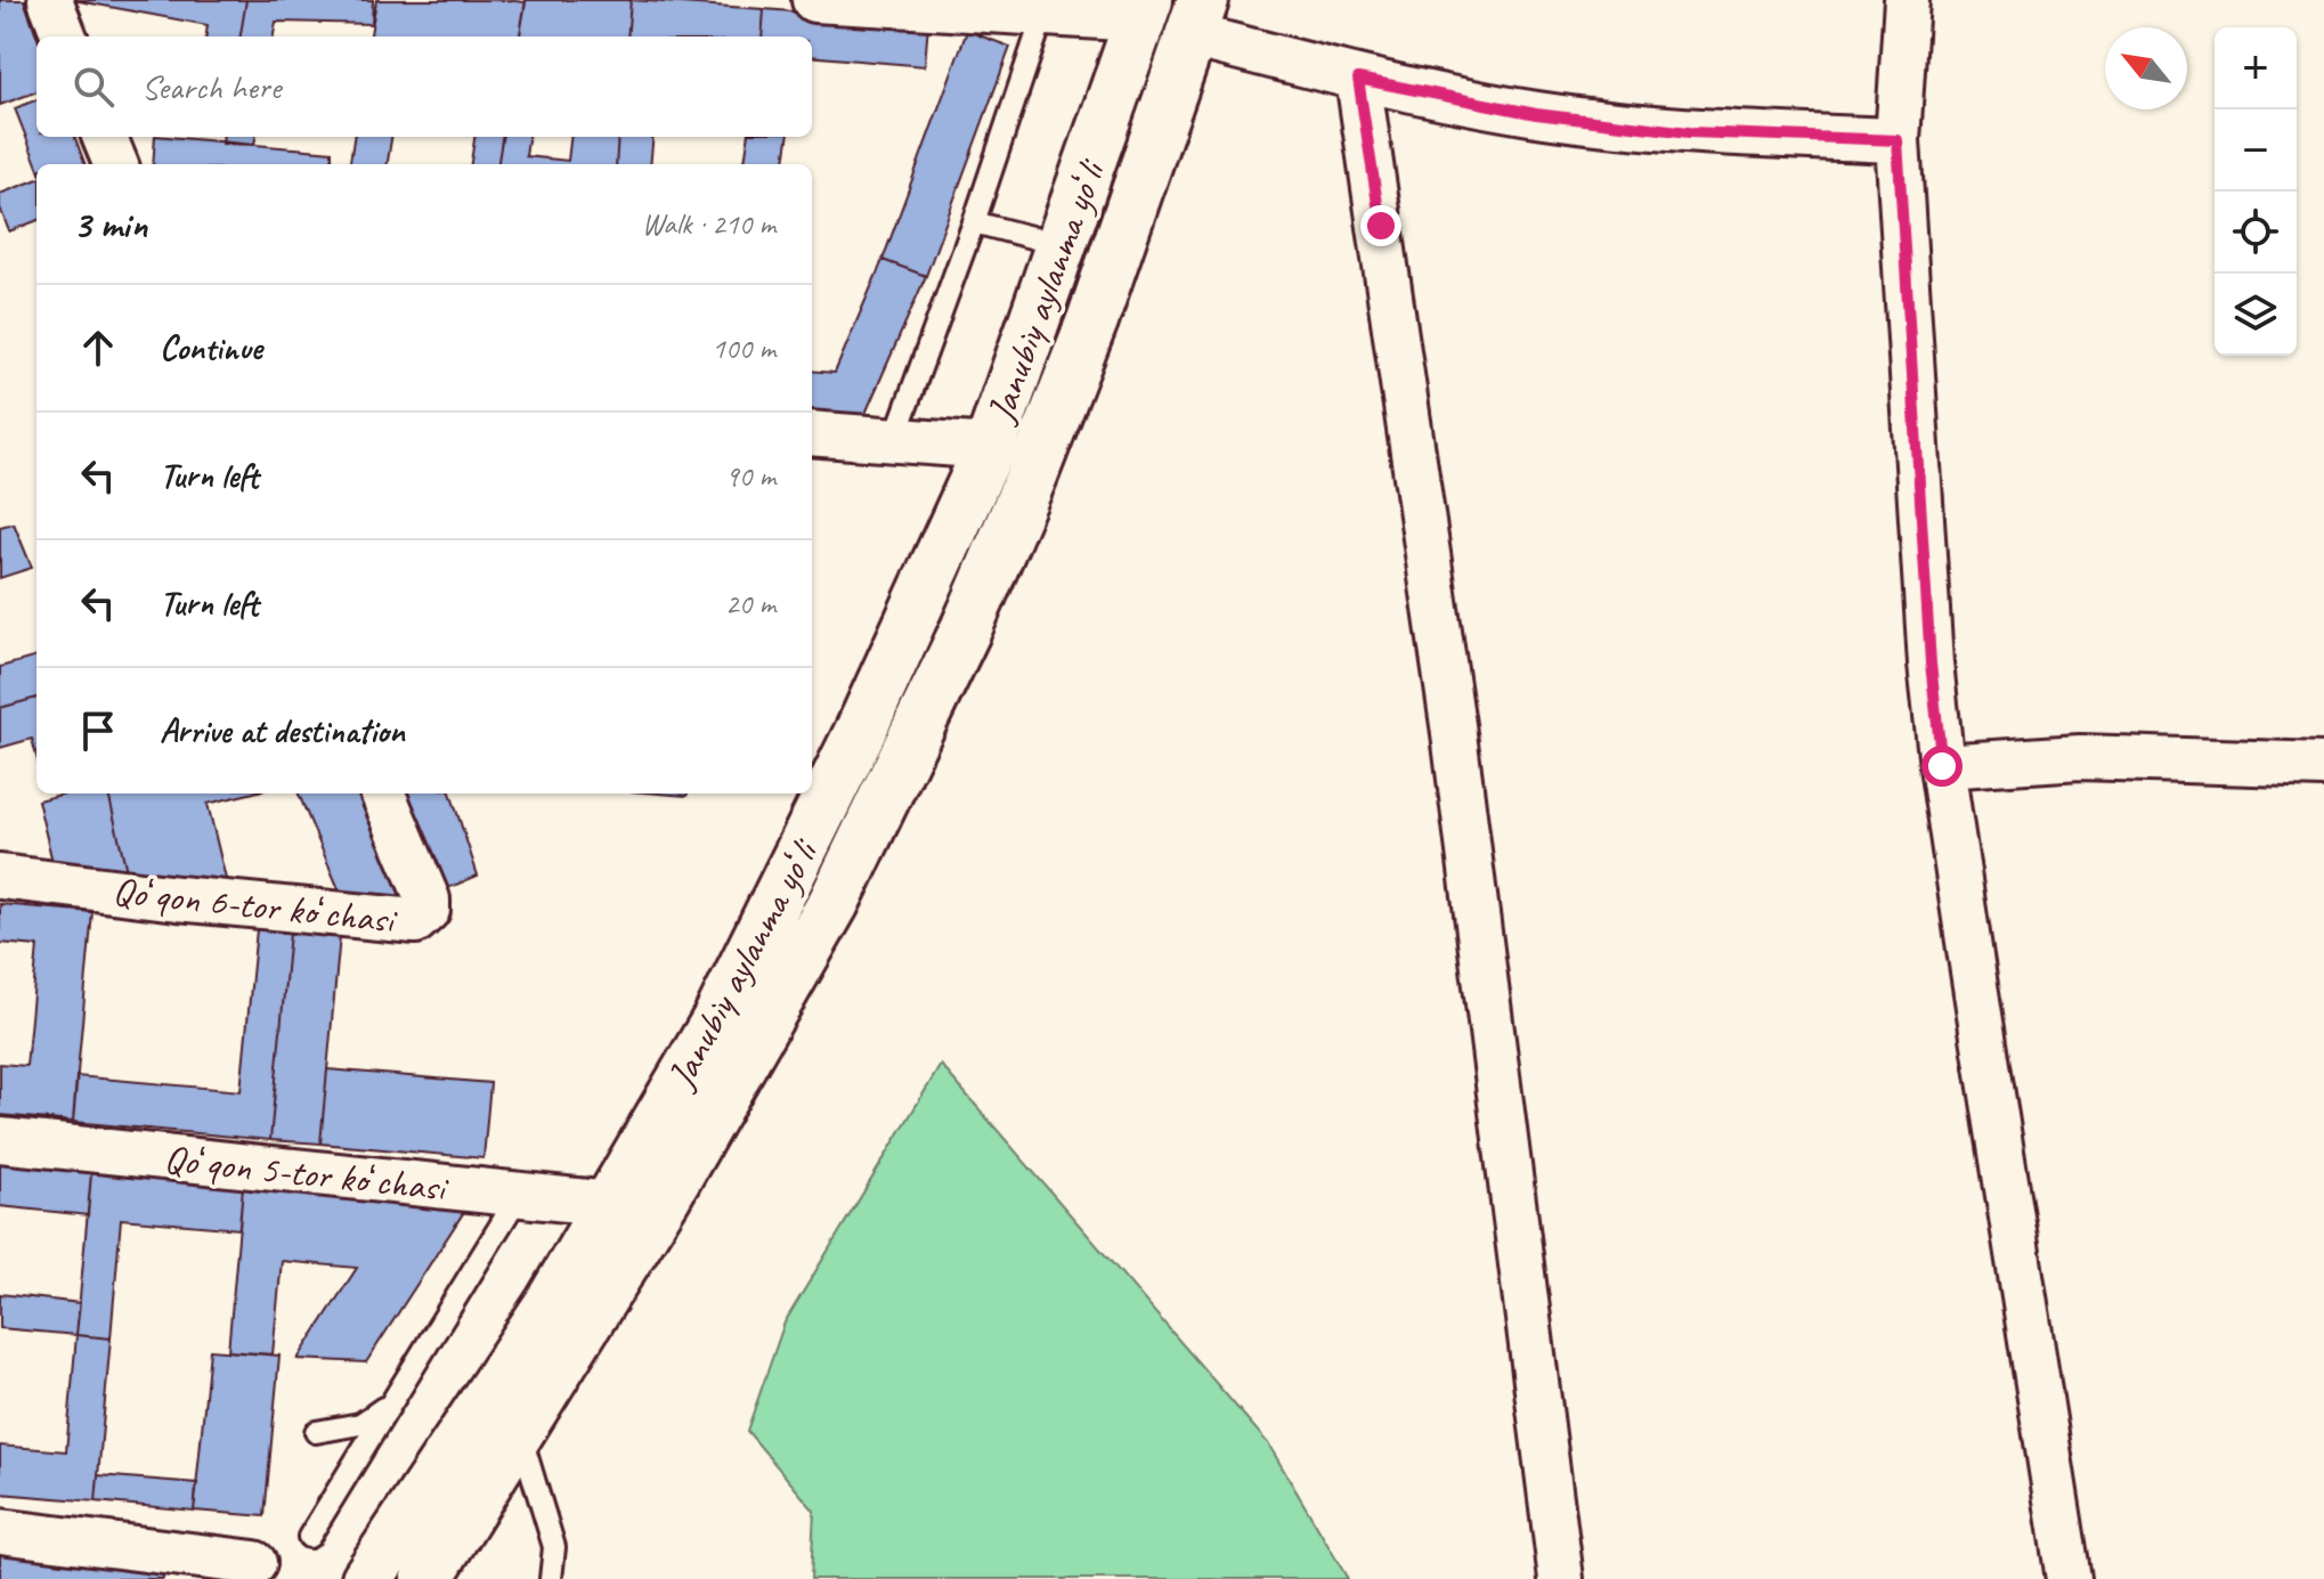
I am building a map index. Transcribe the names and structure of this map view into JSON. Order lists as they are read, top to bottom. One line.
{"streets":{"highway":["Janubiy aylanma yoʻli"],"street":["Qoʻqon 6-tor koʻchasi","Qoʻqon 5-tor koʻchasi"]},"crossings":[["Janubiy aylanma yoʻli","Qoʻqon 5-tor koʻchasi"]],"north":"top left","page":{"map_buttons":["+","−"],"search":"Search here","heading":["3 min","Walk · 210 m"],"list":[["Continue","100 m"],["Turn left","90 m"],["Turn left","20 m"],"Arrive at destination"]}}
